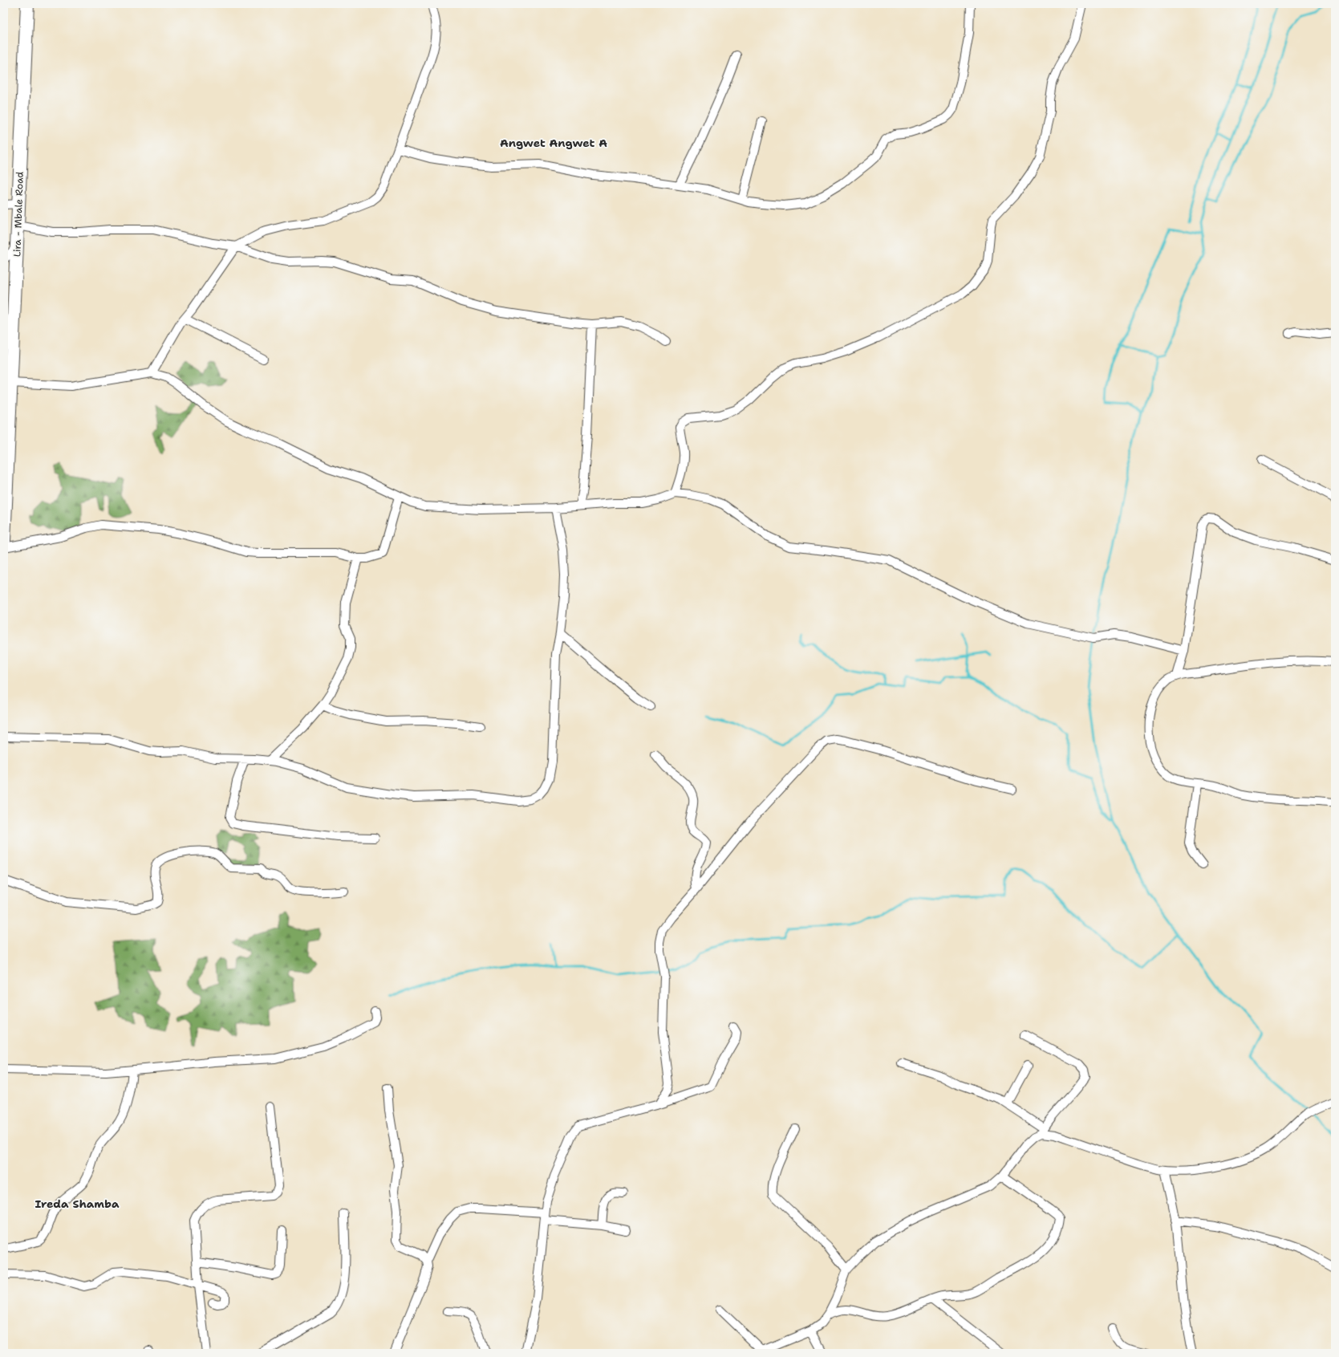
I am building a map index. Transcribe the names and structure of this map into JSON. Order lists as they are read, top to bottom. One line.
{"streets":{"main road":["Lira - Mbale Road"]},"districts":["Angwet Angwet A","Ireda Shamba"]}
